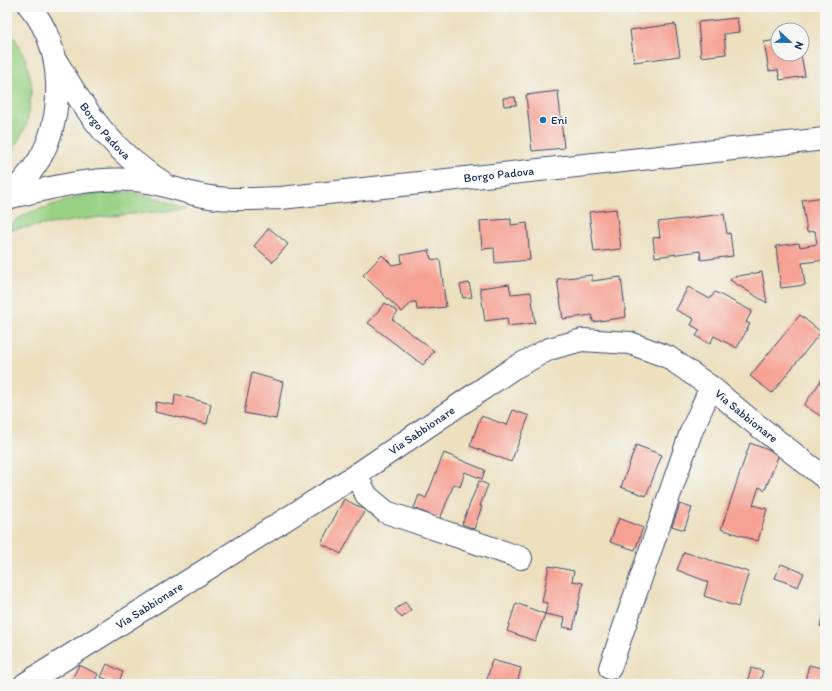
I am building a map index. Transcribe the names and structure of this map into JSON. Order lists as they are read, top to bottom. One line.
{"streets":{"main road":["Borgo Padova","Via Sabbionare"]},"places":["Eni"],"north":"right"}
